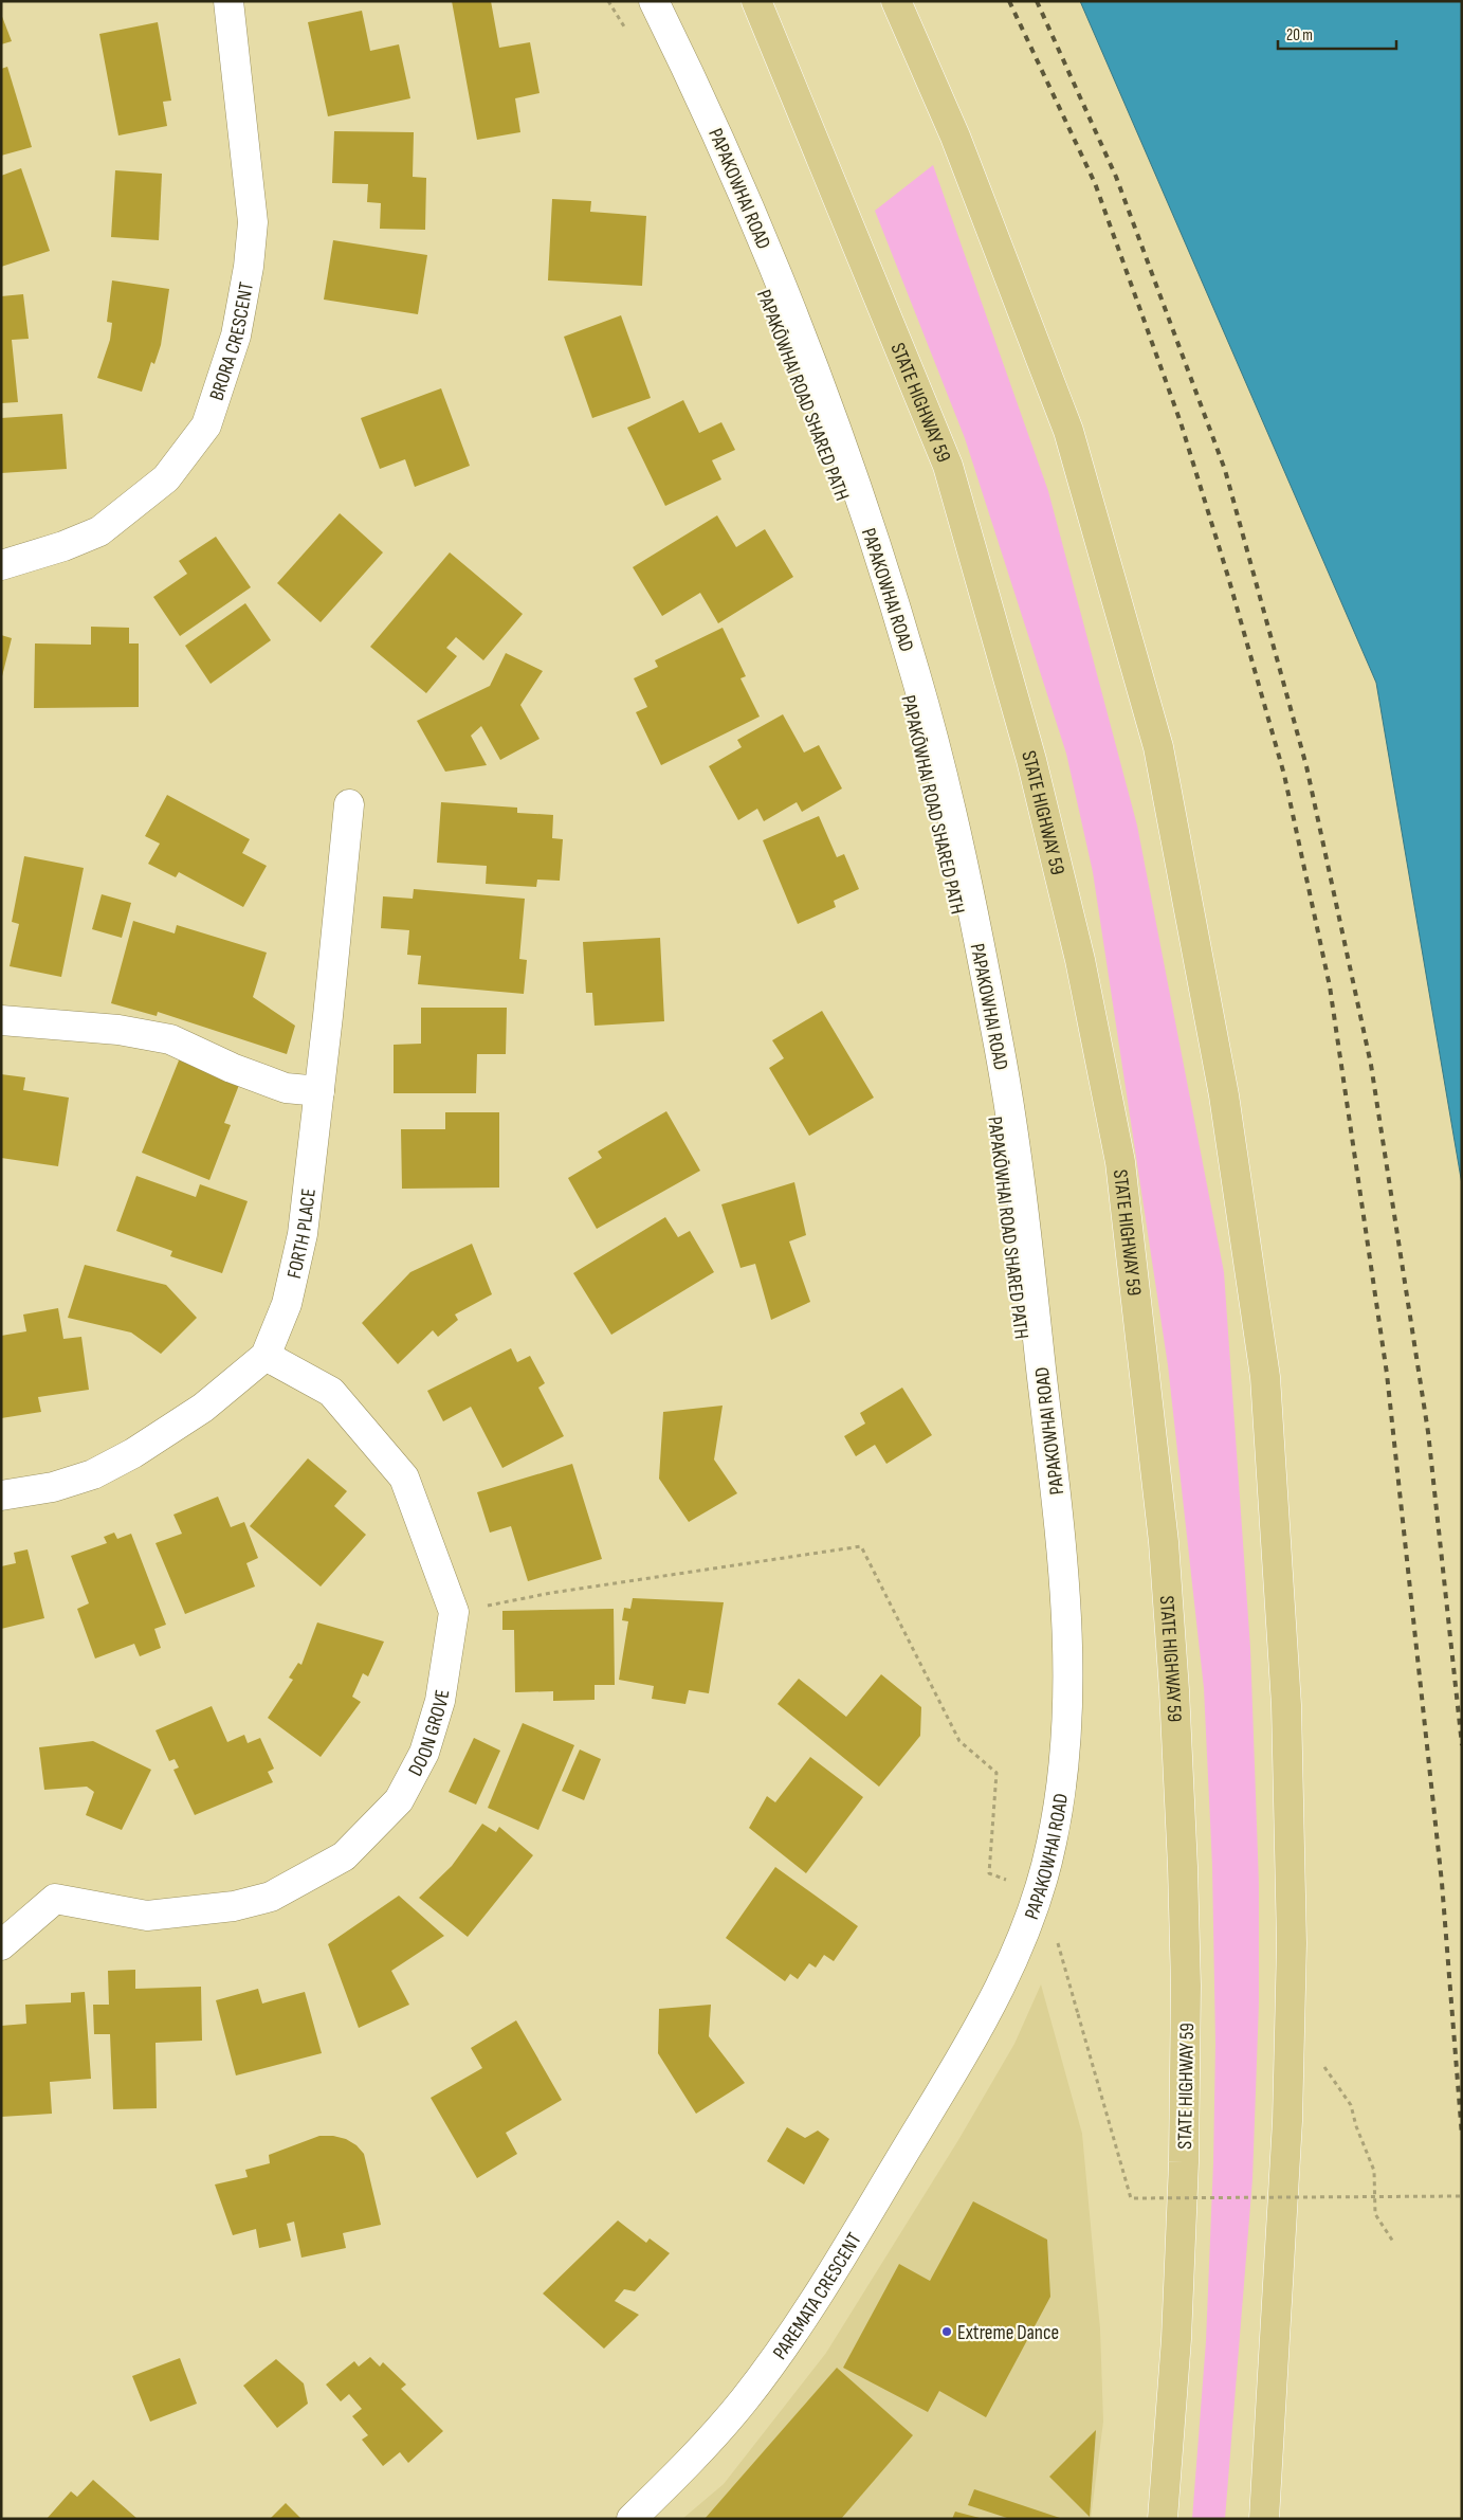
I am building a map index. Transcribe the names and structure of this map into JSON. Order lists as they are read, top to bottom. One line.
{"streets":{"main road":["STATE HIGHWAY 59"],"street":["PAPAKOWHAI ROAD","BRORA CRESCENT","FORTH PLACE","DOON GROVE","PAREMATA CRESCENT"]},"crossings":[["PAPAKOWHAI ROAD","PAREMATA CRESCENT"],["FORTH PLACE","DOON GROVE"]],"places":["Extreme Dance"],"scale_bar":"20 m"}
